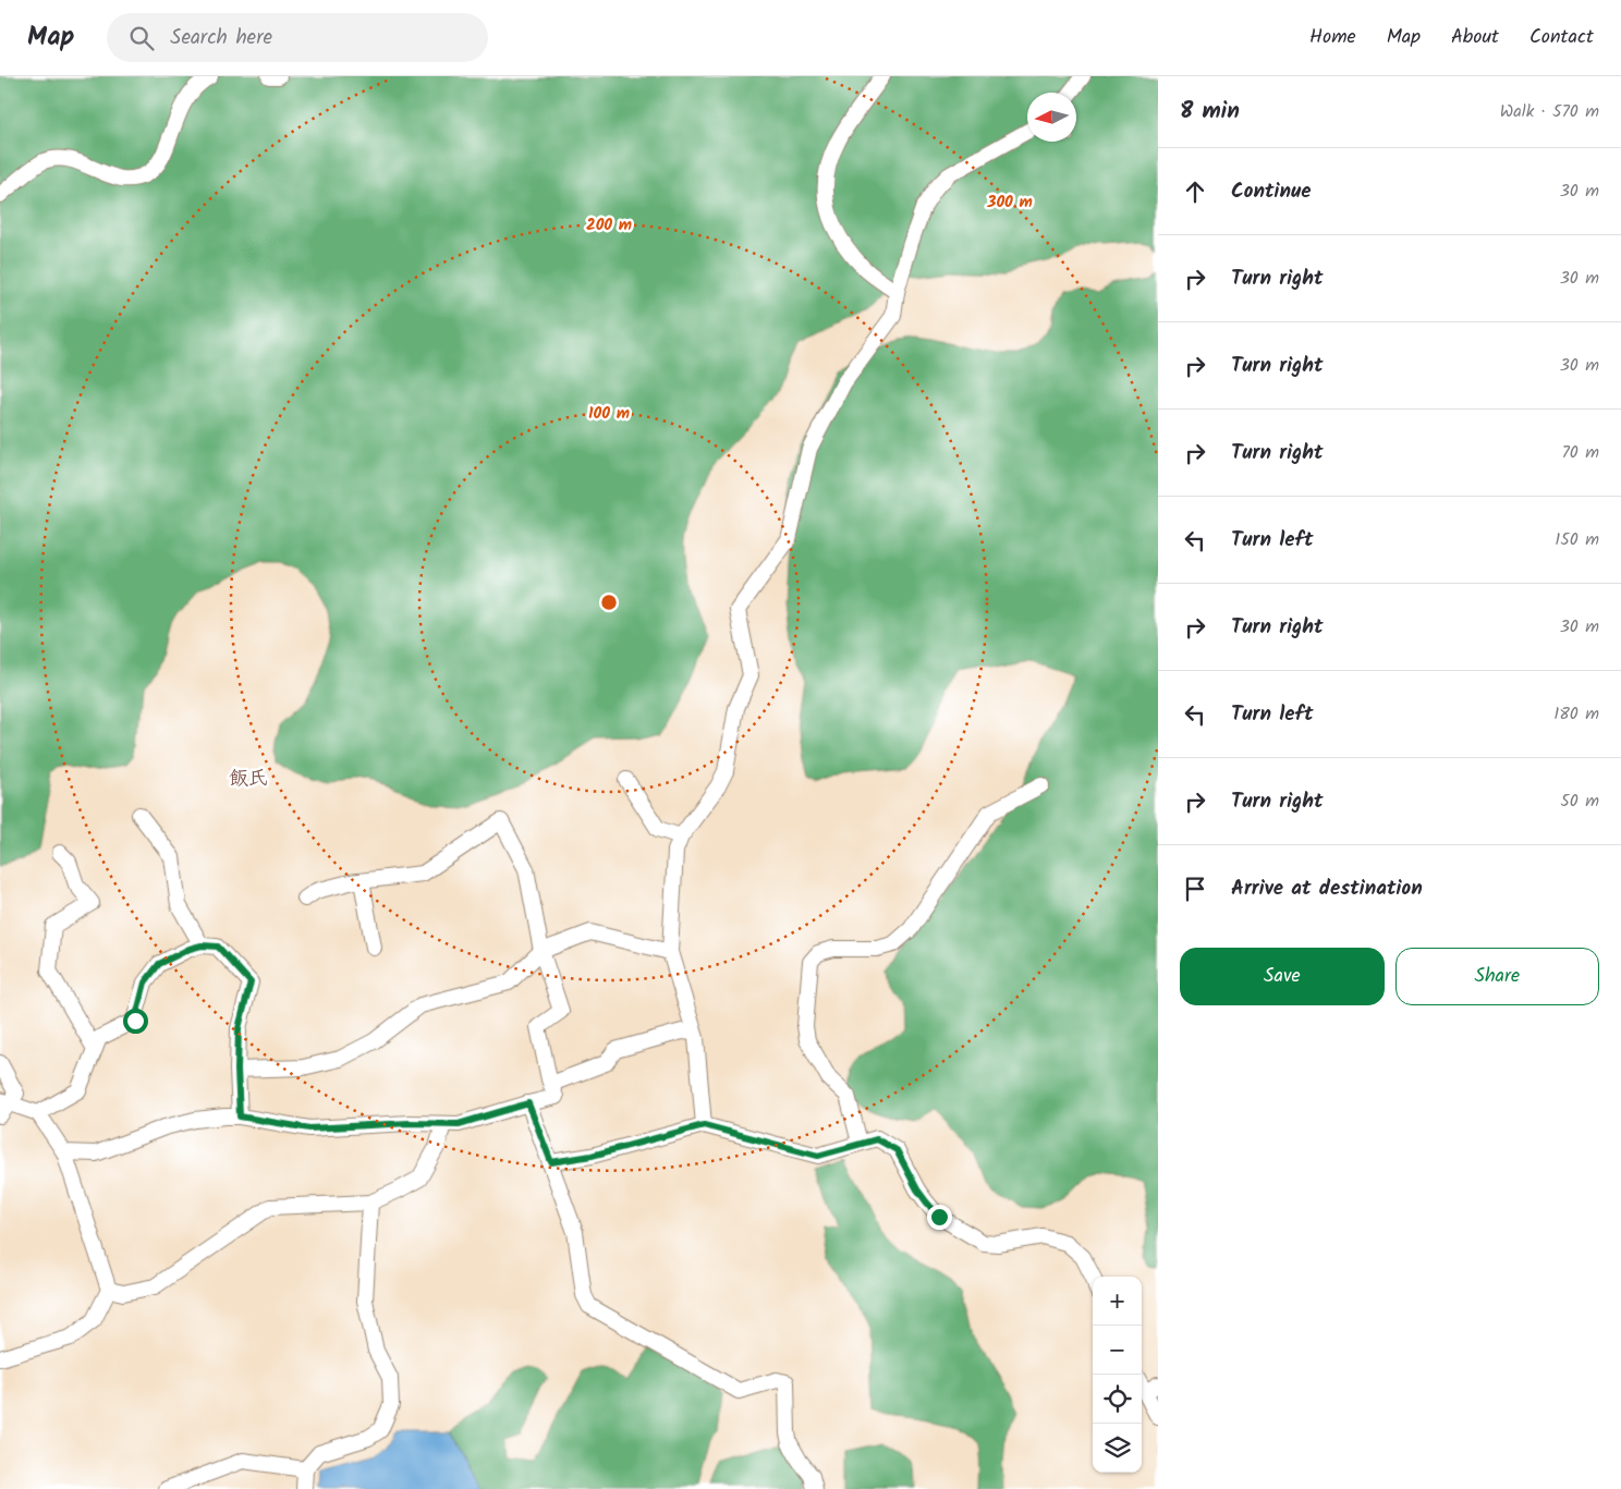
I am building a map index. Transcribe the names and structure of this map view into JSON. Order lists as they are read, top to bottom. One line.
{"districts":["飯氏"],"north":"left","page":{"header":"Map","search":"Search here","nav":["Home","Map","About","Contact"],"heading":["8 min","Walk · 570 m"],"list":[["Continue","30 m"],["Turn right","30 m"],["Turn right","30 m"],["Turn right","70 m"],["Turn left","150 m"],["Turn right","30 m"],["Turn left","180 m"],["Turn right","50 m"],"Arrive at destination"],"buttons":["Save","Share"],"map_buttons":["+","−"]},"rings":["300 m","200 m","100 m"]}
